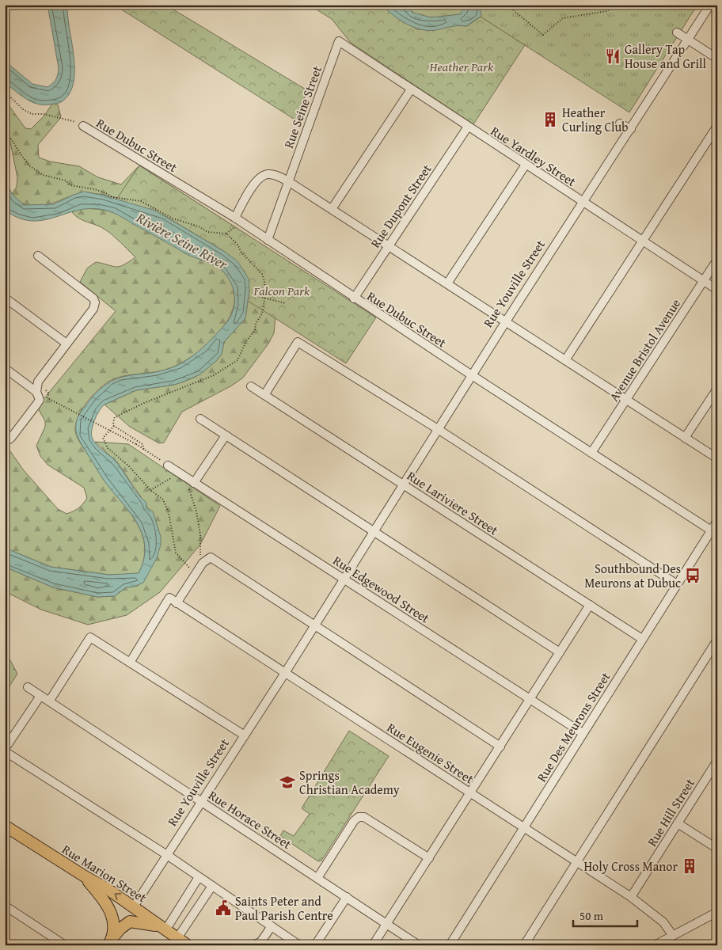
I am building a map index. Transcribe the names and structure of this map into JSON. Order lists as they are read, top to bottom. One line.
{"streets":{"main road":["Rue Marion Street"],"street":["Rue Seine Street","Rue Dubuc Street","Rue Yardley Street","Rue Dupont Street","Rue Youville Street","Avenue Bristol Avenue","Rue Lariviere Street","Rue Edgewood Street","Rue Des Meurons Street","Rue Eugenie Street","Rue Hill Street","Rue Horace Street"]},"crossings":[["Rue Seine Street","Rue Dubuc Street"],["Rue Seine Street","Rue Yardley Street"],["Rue Dubuc Street","Rue Dupont Street"],["Rue Dubuc Street","Rue Youville Street"],["Rue Dubuc Street","Avenue Bristol Avenue"],["Rue Dubuc Street","Rue Des Meurons Street"],["Rue Yardley Street","Rue Dupont Street"],["Rue Yardley Street","Rue Youville Street"],["Rue Yardley Street","Avenue Bristol Avenue"],["Rue Youville Street","Rue Lariviere Street"],["Rue Youville Street","Rue Edgewood Street"],["Rue Youville Street","Rue Eugenie Street"],["Rue Youville Street","Rue Horace Street"],["Rue Youville Street","Rue Marion Street"],["Rue Lariviere Street","Rue Des Meurons Street"],["Rue Edgewood Street","Rue Des Meurons Street"],["Rue Des Meurons Street","Rue Eugenie Street"],["Rue Eugenie Street","Rue Hill Street"]],"water":["Rivière Seine River"],"parks":["Heather Park","Falcon Park"],"places":{"restaurant":["Gallery Tap House and Grill"],"building":["Heather Curling Club","Holy Cross Manor"],"bus stop":["Southbound Des Meurons at Dubuc"],"school or university":["Springs Christian Academy"],"public building":["Saints Peter and Paul Parish Centre"]},"scale_bar":"50 m"}
